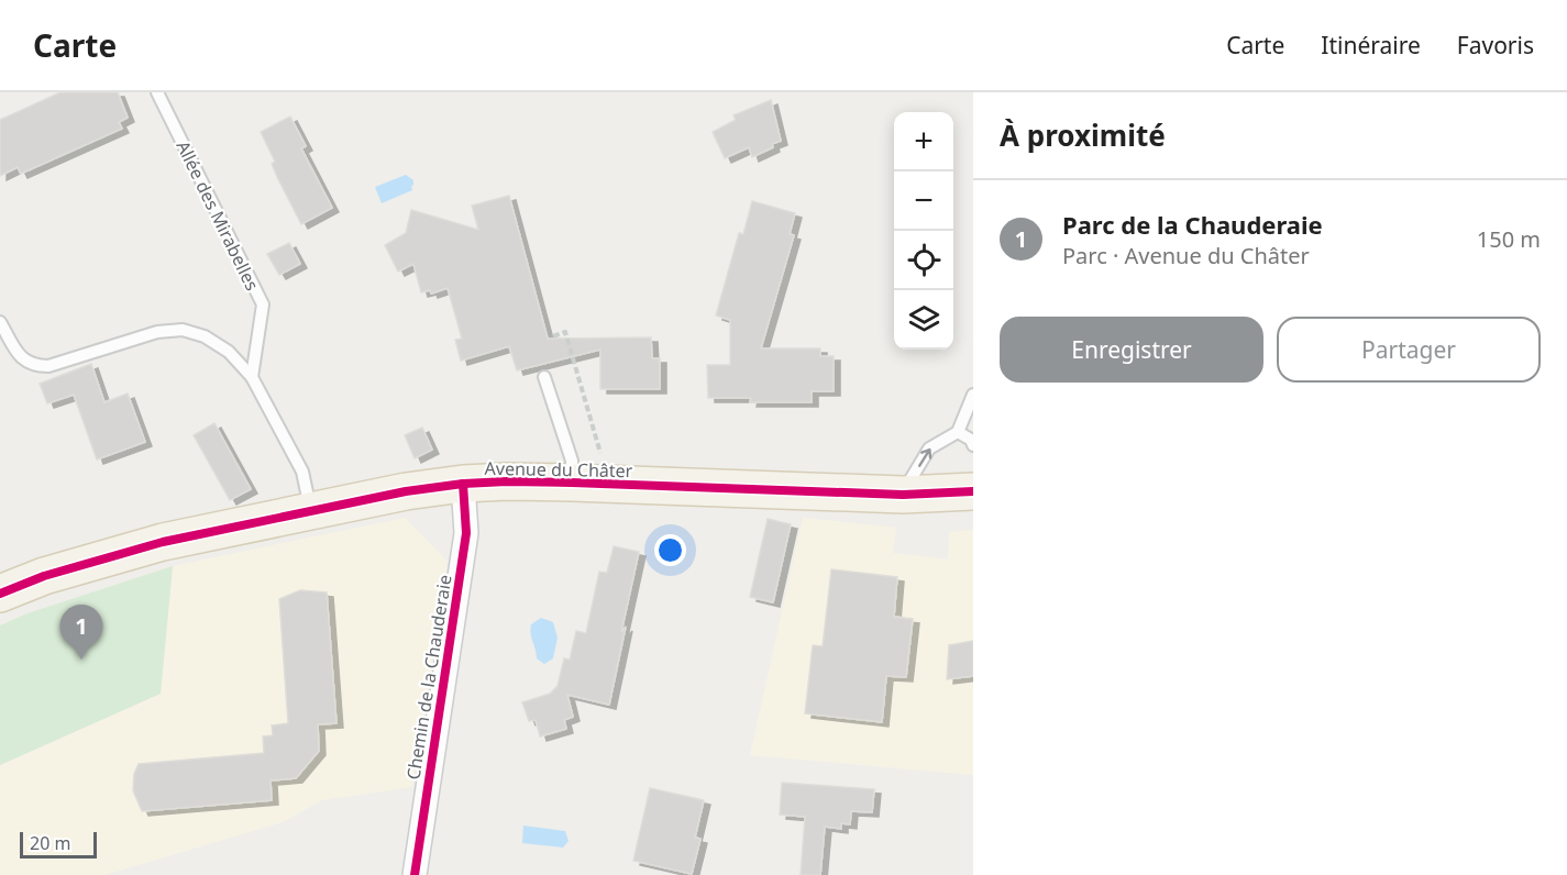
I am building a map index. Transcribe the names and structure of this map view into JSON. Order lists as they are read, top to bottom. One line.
{"streets":{"main road":["Avenue du Châter"],"street":["Chemin de la Chauderaie"],"lane":["Allée des Mirabelles"]},"crossings":[["Avenue du Châter","Chemin de la Chauderaie"]],"scale_bar":"20 m","page":{"header":"Carte","nav":["Carte","Itinéraire","Favoris"],"heading":"À proximité","map_buttons":["+","−"],"list":[{"mark":"1","name":"Parc de la Chauderaie","note":"Parc · Avenue du Châter","value":"150 m"}],"buttons":["Enregistrer","Partager"],"pins":"1","scale":"20 m"}}
